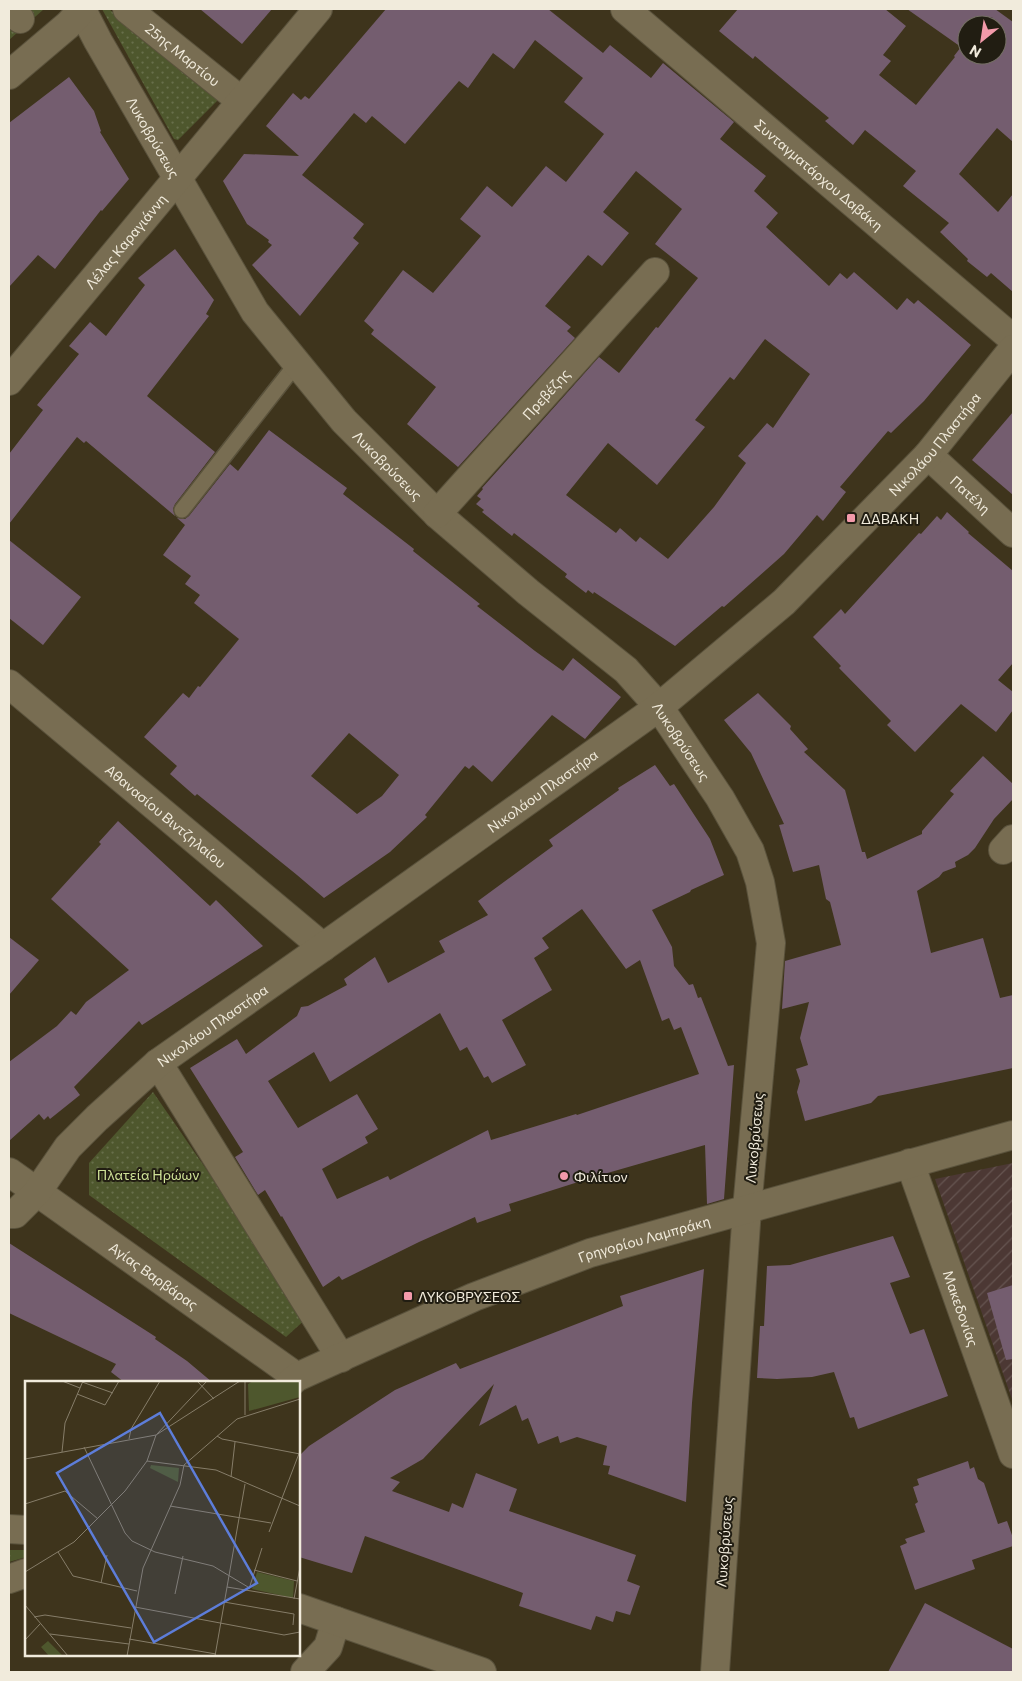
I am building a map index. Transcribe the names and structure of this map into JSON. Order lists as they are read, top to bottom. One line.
{"streets":{"street":["25ης Μαρτίου","Λυκοβρύσεως","Συνταγματάρχου Δαβάκη","Λέλας Καραγιάννη","Πρεβέζης","Νικολάου Πλαστήρα","Πατέλη","Αθανασίου Βιντζηλαίου","Γρηγορίου Λαμπράκη","Αγίας Βαρβάρας","Μακεδονίας"]},"crossings":[["25ης Μαρτίου","Λέλας Καραγιάννη"],["Λυκοβρύσεως","Λέλας Καραγιάννη"],["Λυκοβρύσεως","Πρεβέζης"],["Λυκοβρύσεως","Νικολάου Πλαστήρα"],["Λυκοβρύσεως","Γρηγορίου Λαμπράκη"],["Νικολάου Πλαστήρα","Πατέλη"],["Νικολάου Πλαστήρα","Αθανασίου Βιντζηλαίου"],["Νικολάου Πλαστήρα","Αγίας Βαρβάρας"],["Γρηγορίου Λαμπράκη","Αγίας Βαρβάρας"],["Γρηγορίου Λαμπράκη","Μακεδονίας"]],"parks":["Πλατεία Ηρώων"],"places":{"transit":["ΔΑΒΑΚΗ","ΛΥΚΟΒΡΥΣΕΩΣ"],"other":["Φιλίτιον"]},"north":"bottom left"}
